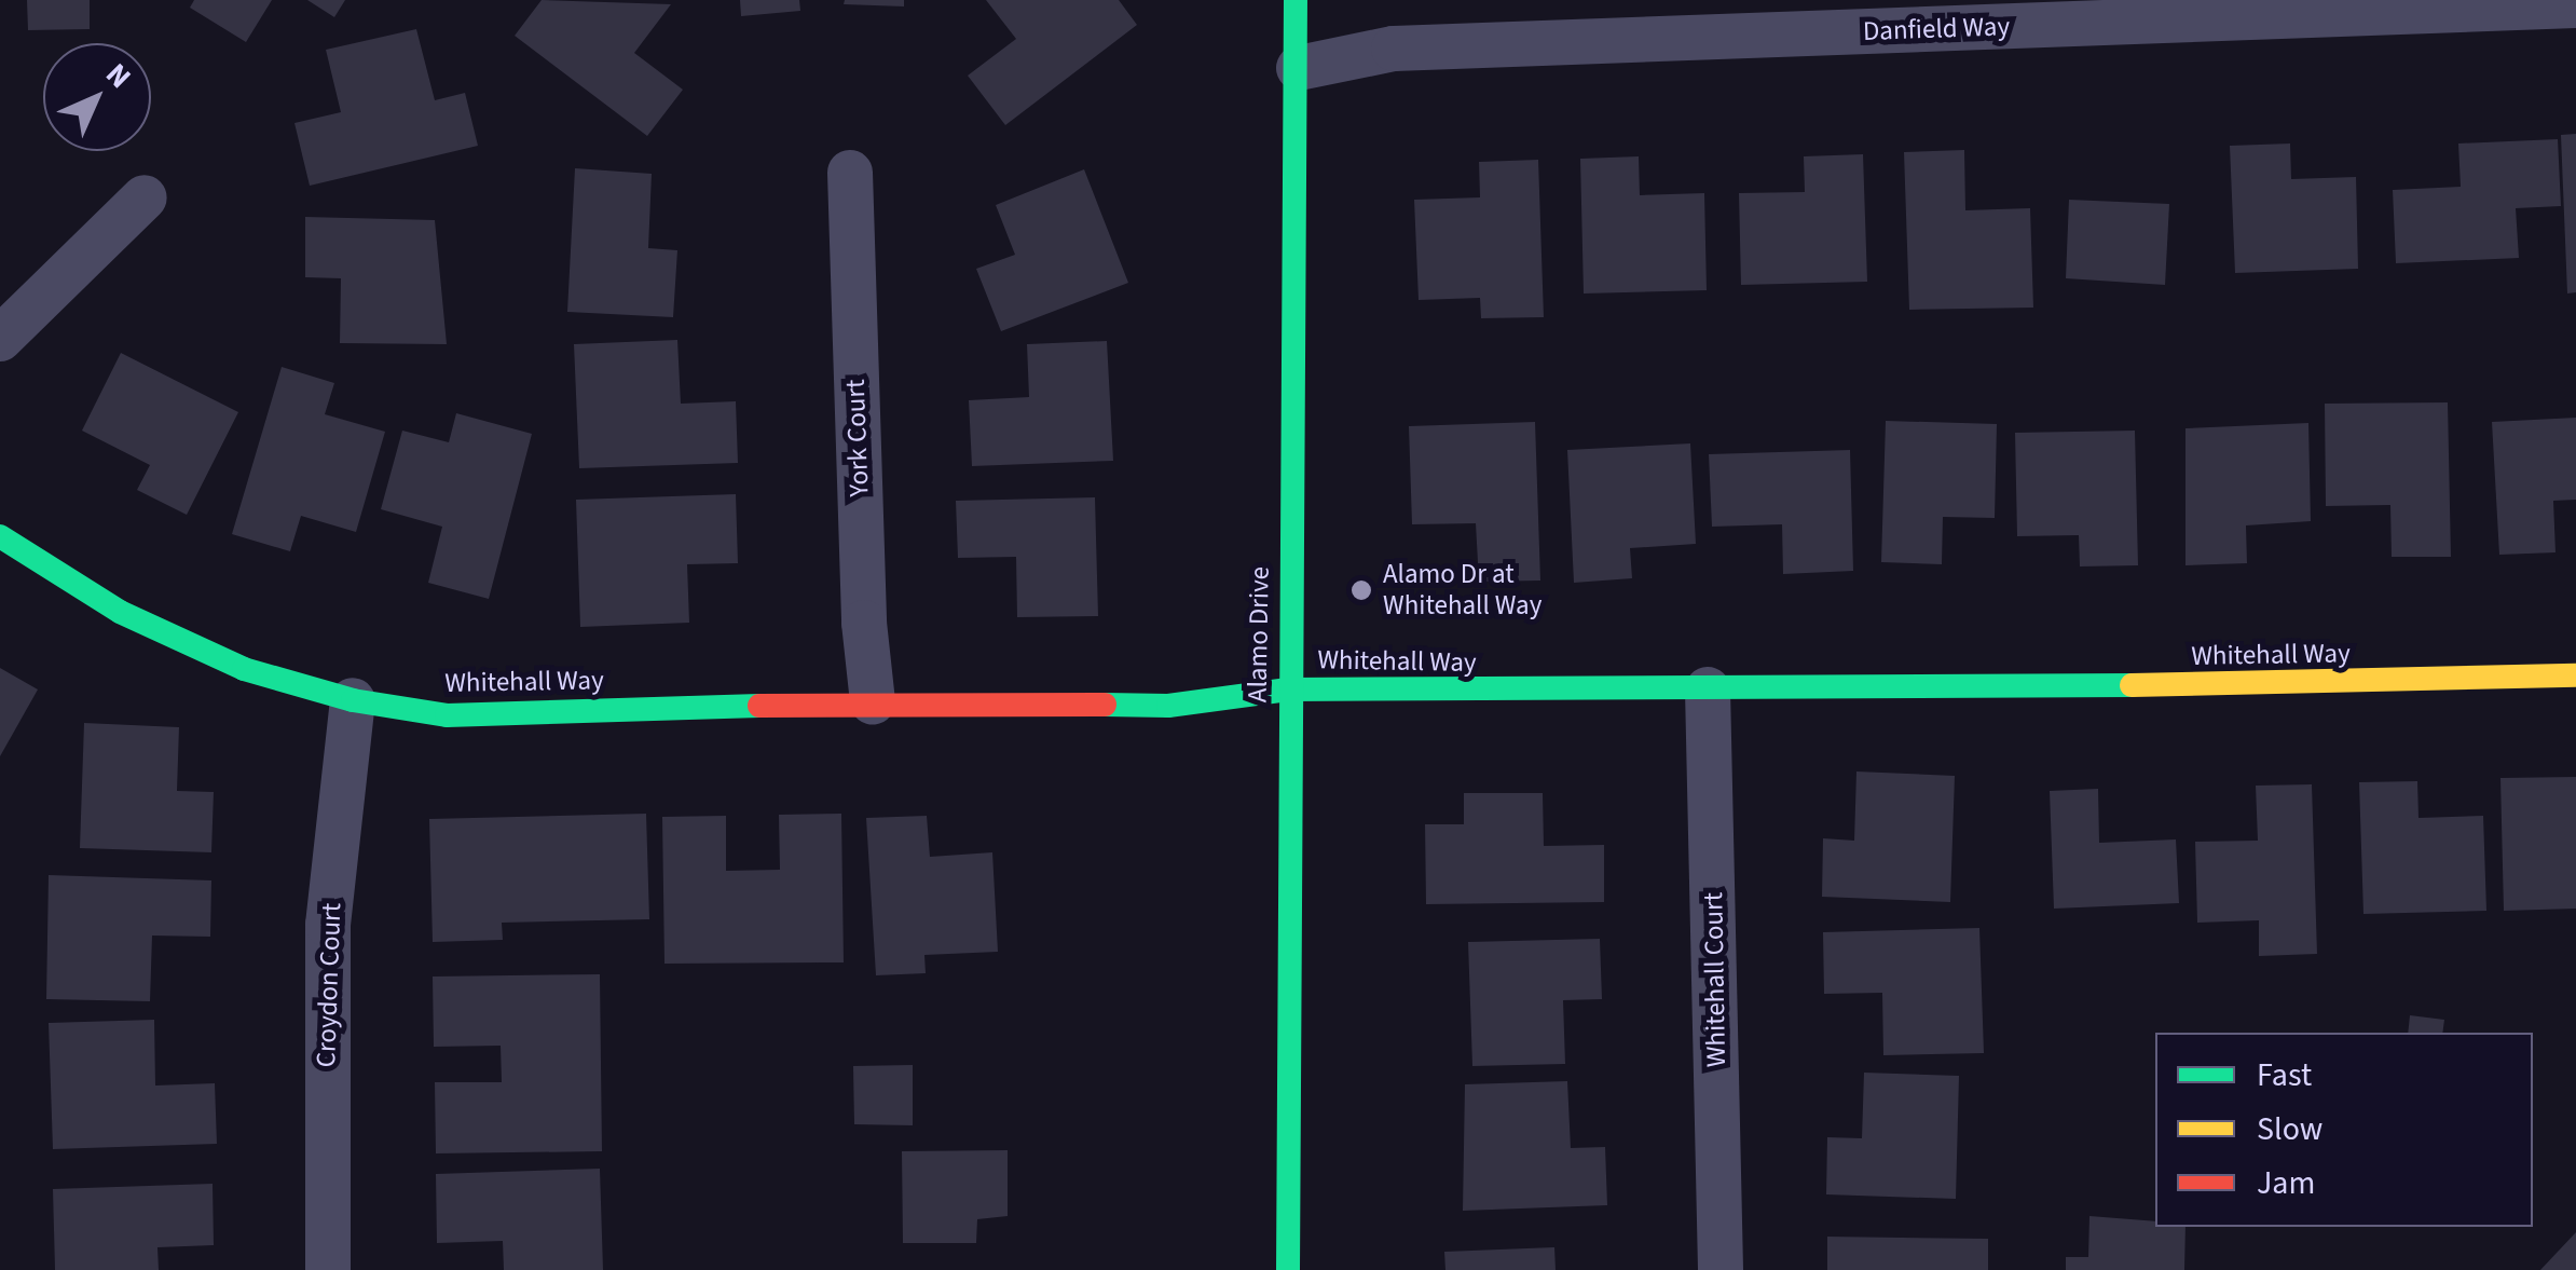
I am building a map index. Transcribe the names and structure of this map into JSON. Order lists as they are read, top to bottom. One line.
{"streets":{"street":["Danfield Way","York Court","Alamo Drive","Whitehall Way","Whitehall Court","Croydon Court"]},"crossings":[["Danfield Way","Alamo Drive"],["York Court","Whitehall Way"],["Alamo Drive","Whitehall Way"],["Whitehall Way","Whitehall Court"],["Whitehall Way","Croydon Court"]],"places":["Alamo Dr at Whitehall Way"],"legend":["Fast","Slow","Jam"],"north":"top right"}
